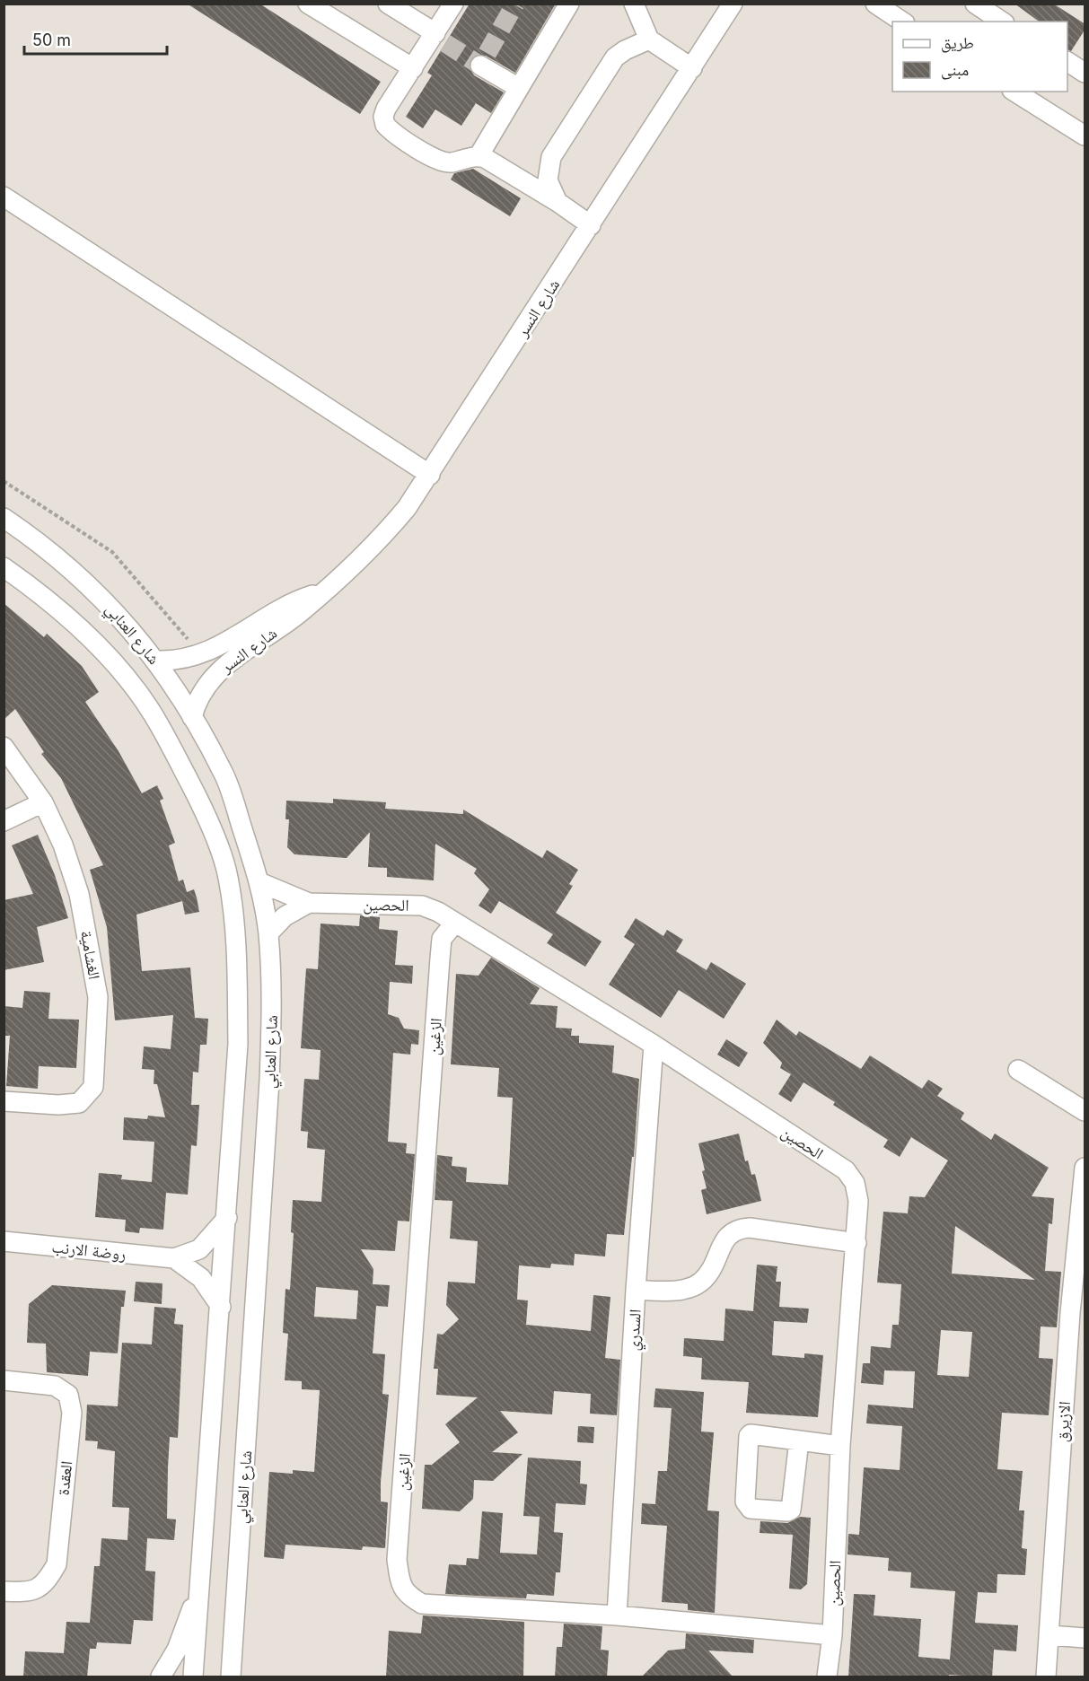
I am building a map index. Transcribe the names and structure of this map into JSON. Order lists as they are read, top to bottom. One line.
{"streets":{"street":["شارع النسر","شارع العنابي","الحصين","الغشامية","الزغين","روضة الارنب","السدري","الازيرق","العقدة"]},"crossings":[["شارع النسر","شارع العنابي"],["شارع العنابي","الحصين"],["شارع العنابي","روضة الارنب"],["الحصين","الزغين"],["الحصين","السدري"],["الزغين","السدري"]],"legend":["طريق","مبنى"],"scale_bar":"50 m"}
